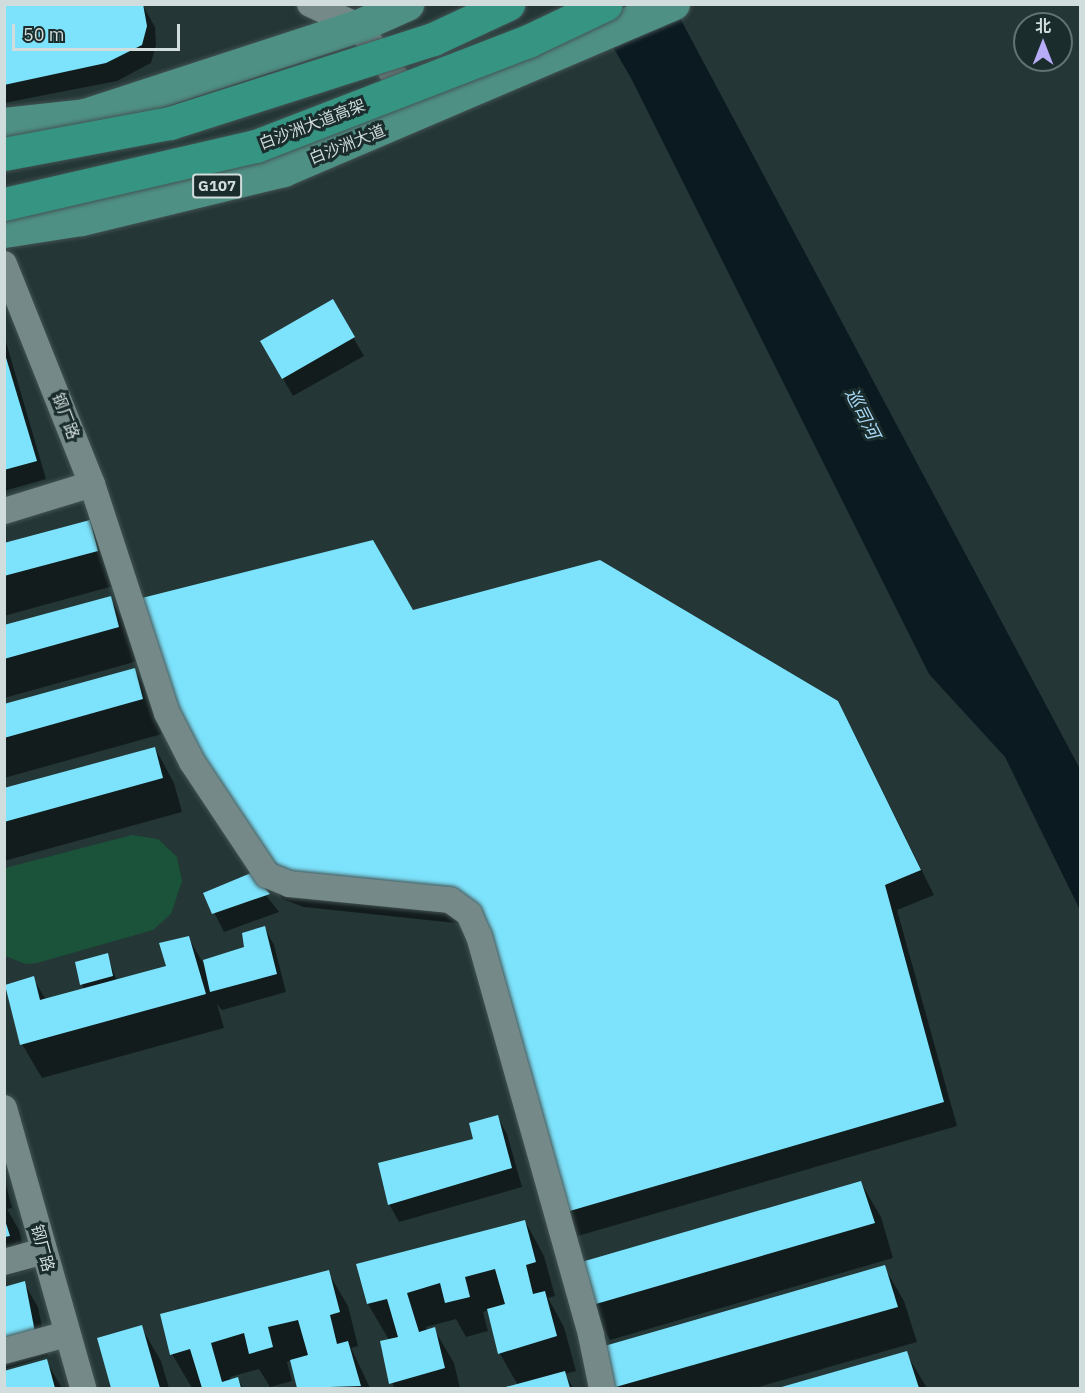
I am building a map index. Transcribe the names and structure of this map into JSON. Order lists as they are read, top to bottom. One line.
{"streets":{"highway":["白沙洲大道高架"],"main road":["白沙洲大道","G107"],"street":["钢厂路"]},"water":["巡司河"],"scale_bar":"50 m","north":"top"}
